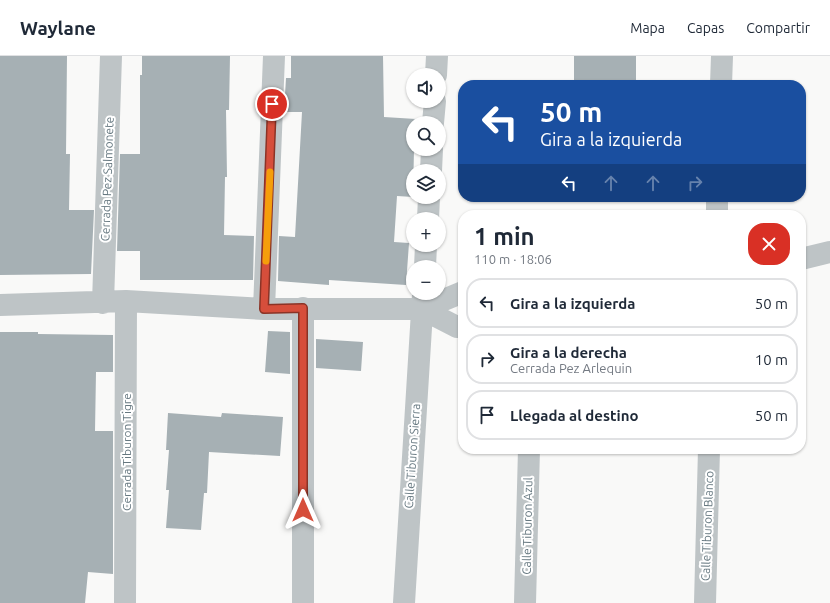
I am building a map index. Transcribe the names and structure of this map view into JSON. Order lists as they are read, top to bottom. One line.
{"streets":{"street":["Cerrada Pez Salmonete","Cerrada Tiburon Tigre","Calle Tiburon Sierra","Calle Tiburon Azul","Calle Tiburon Blanco"]},"page":{"header":"Waylane","nav":["Mapa","Capas","Compartir"],"map_buttons":["+","−"],"turn":["50 m","Gira a la izquierda"],"heading":["1 min","110 m · 18:06"],"list":[{"name":"Gira a la izquierda","value":"50 m"},{"name":"Gira a la derecha","note":"Cerrada Pez Arlequin","value":"10 m"},{"name":"Llegada al destino","value":"50 m"}]}}
